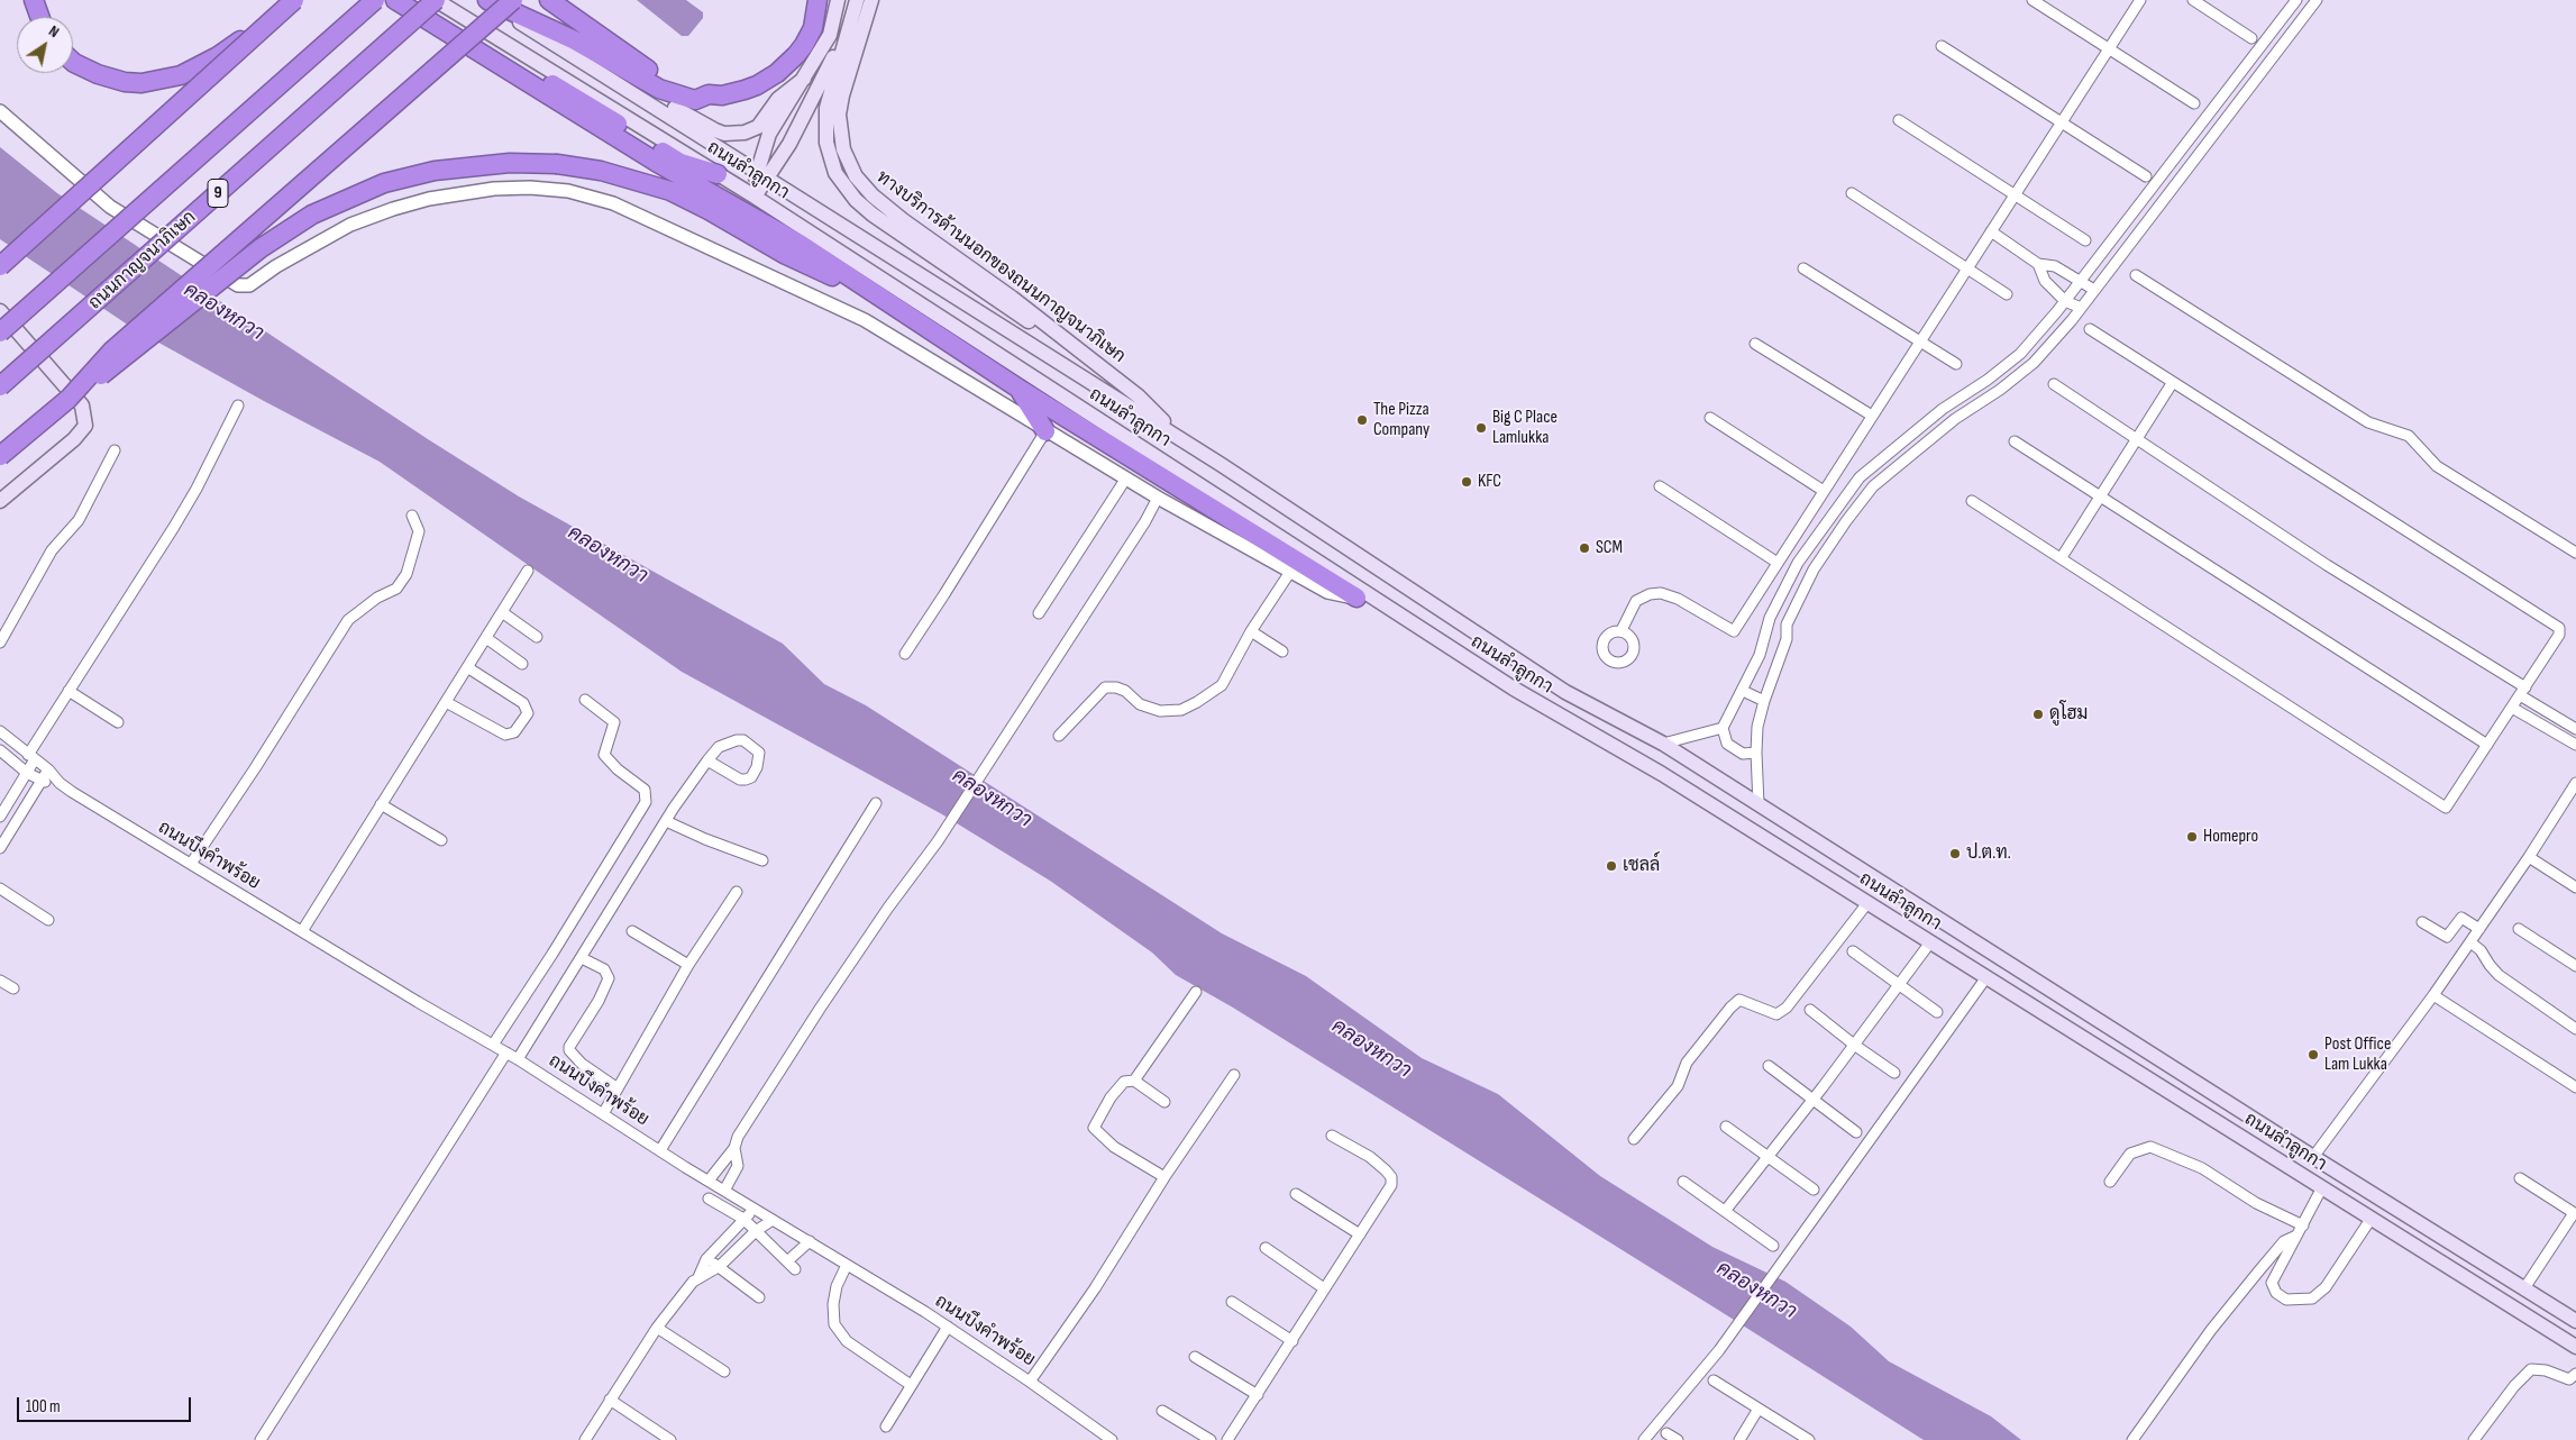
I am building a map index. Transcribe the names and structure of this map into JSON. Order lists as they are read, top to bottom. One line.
{"streets":{"highway":["9","ถนนกาญจนาภิเษก"],"main road":["ถนนลำลูกกา","ทางบริการด้านนอกของถนนกาญจนาภิเษก"],"street":["ถนนบึงคำพร้อย"]},"crossings":[["ถนนลำลูกกา","ถนนกาญจนาภิเษก"],["ถนนลำลูกกา","ทางบริการด้านนอกของถนนกาญจนาภิเษก"]],"water":["คลองหกวา"],"places":["The Pizza Company","Big C Place Lamlukka","KFC","SCM","ดูโฮม","Homepro","ป.ต.ท.","เชลล์","Post Office Lam Lukka"],"scale_bar":"100 m","north":"top right"}
